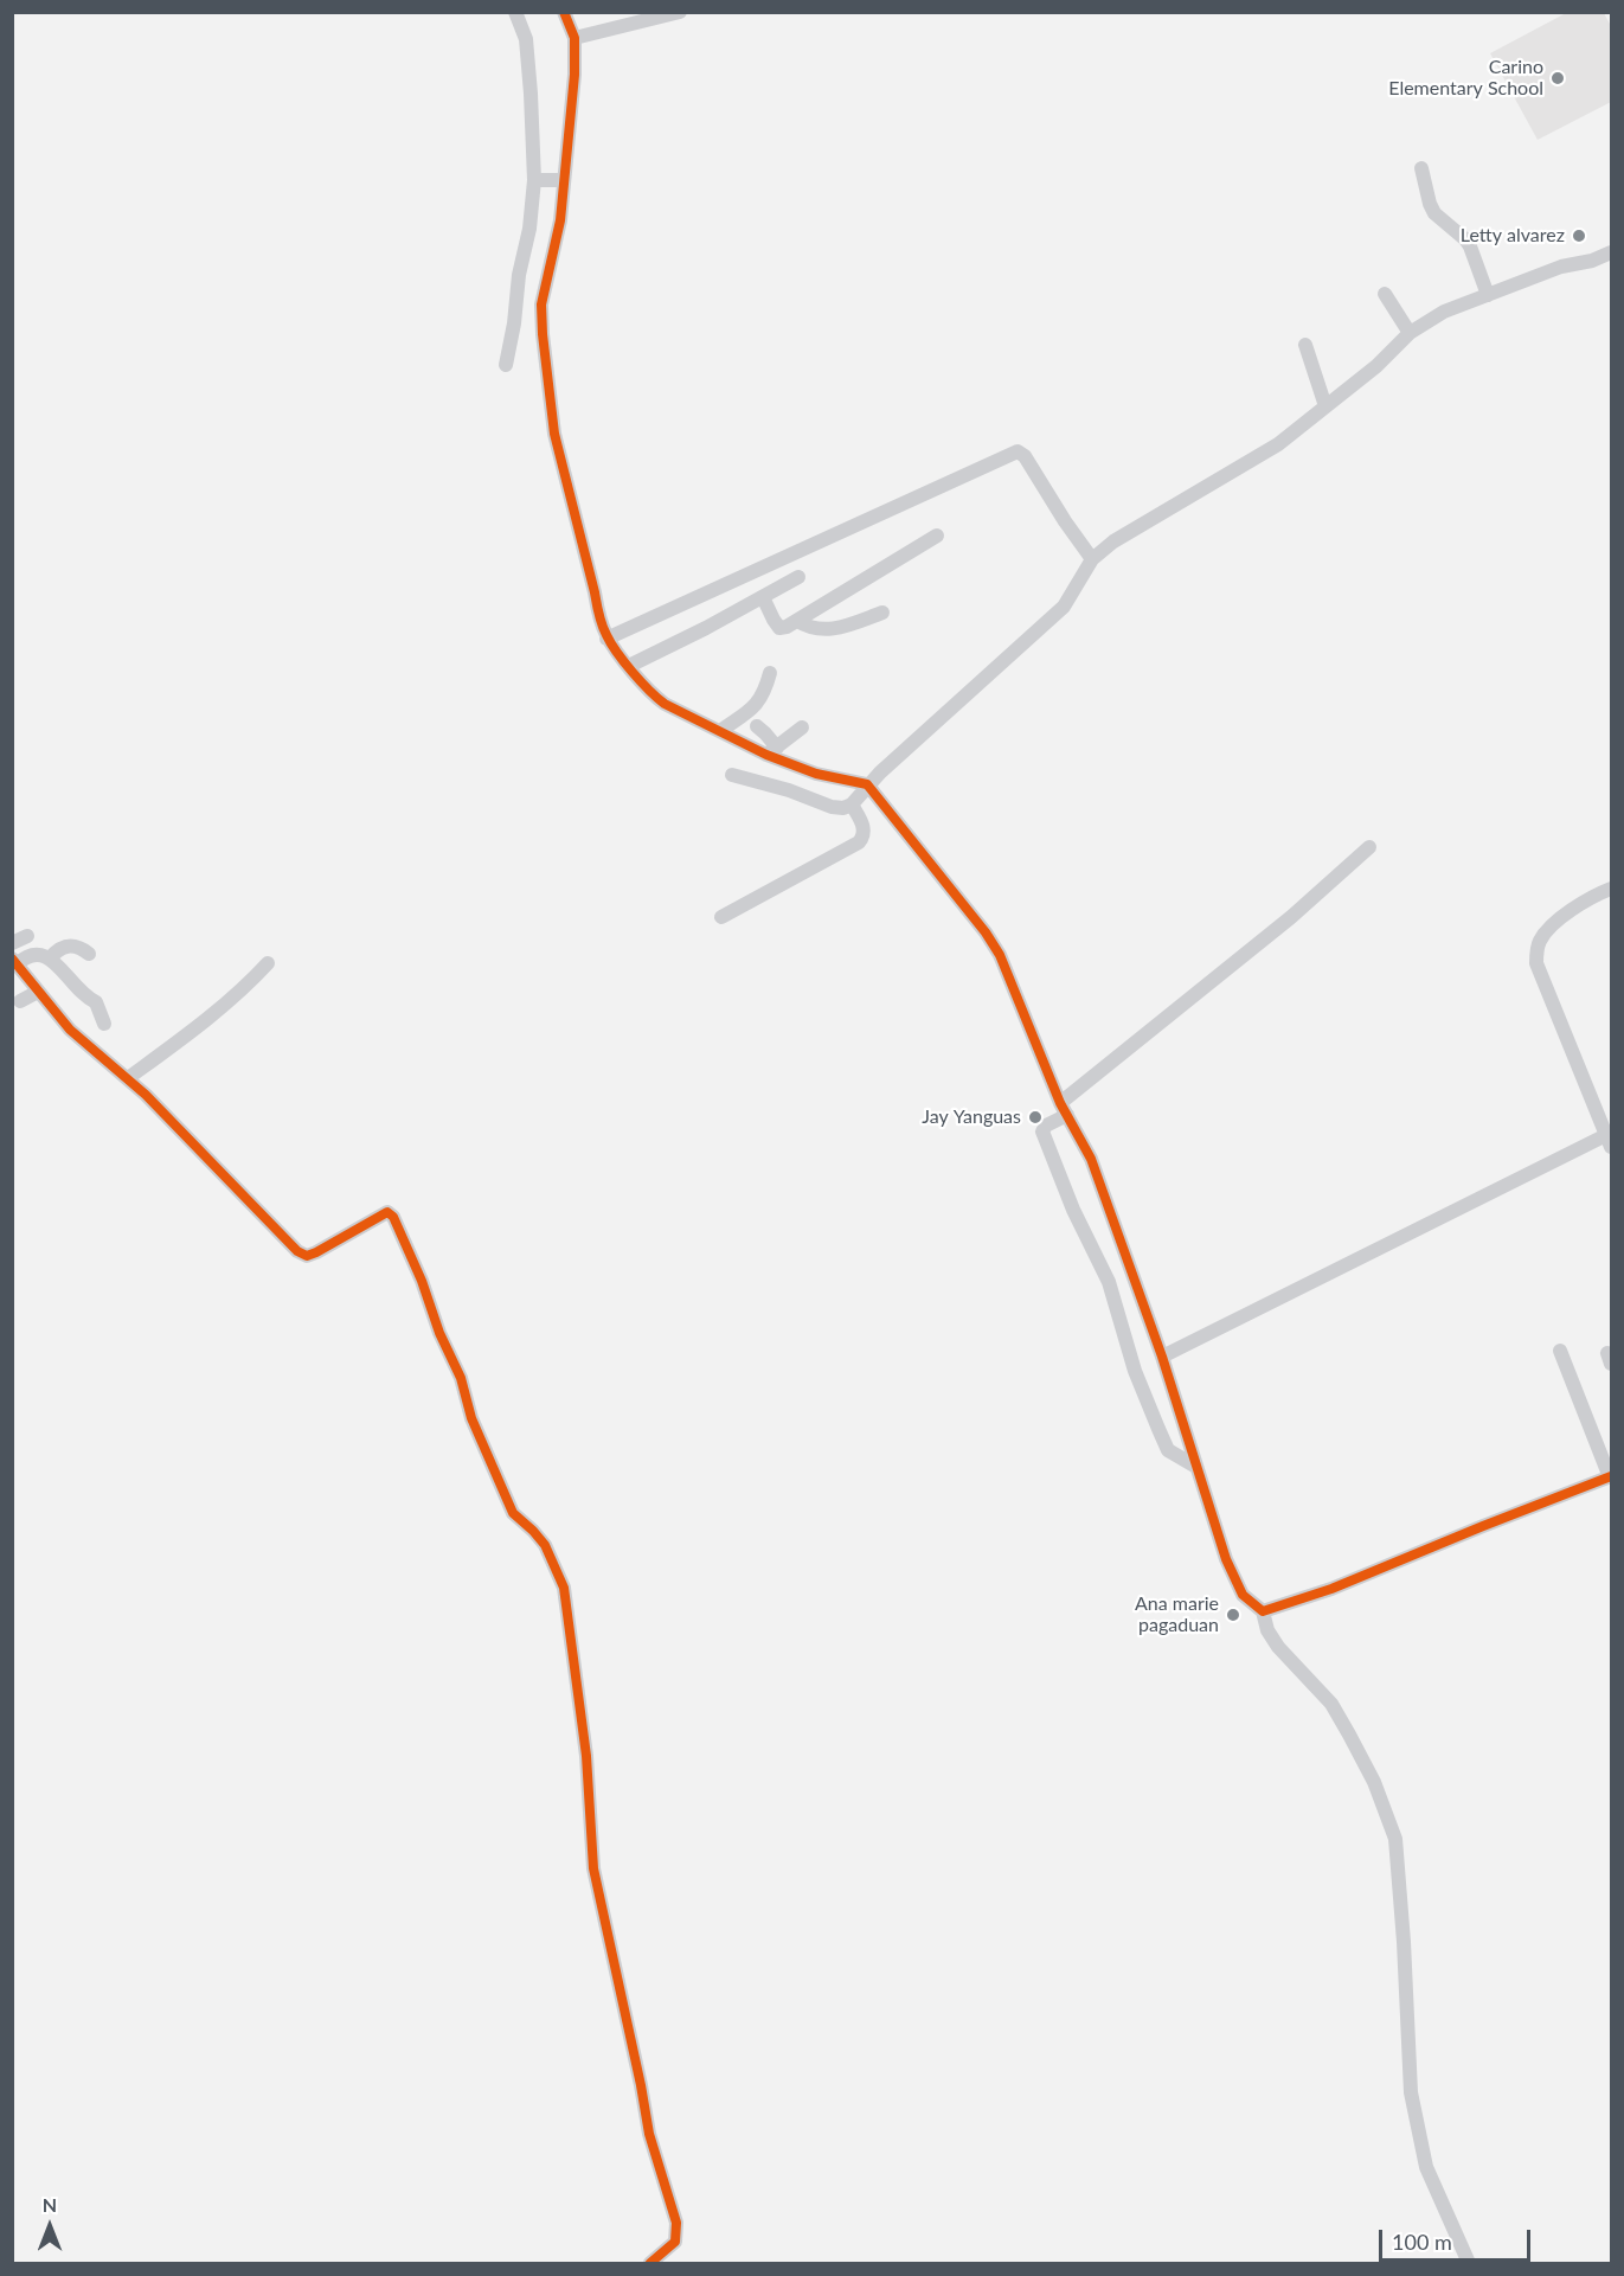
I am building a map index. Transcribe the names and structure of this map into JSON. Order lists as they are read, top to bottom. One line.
{"places":["Carino Elementary School","Letty alvarez","Jay Yanguas","Ana marie pagaduan"],"scale_bar":"100 m","north":"top"}
